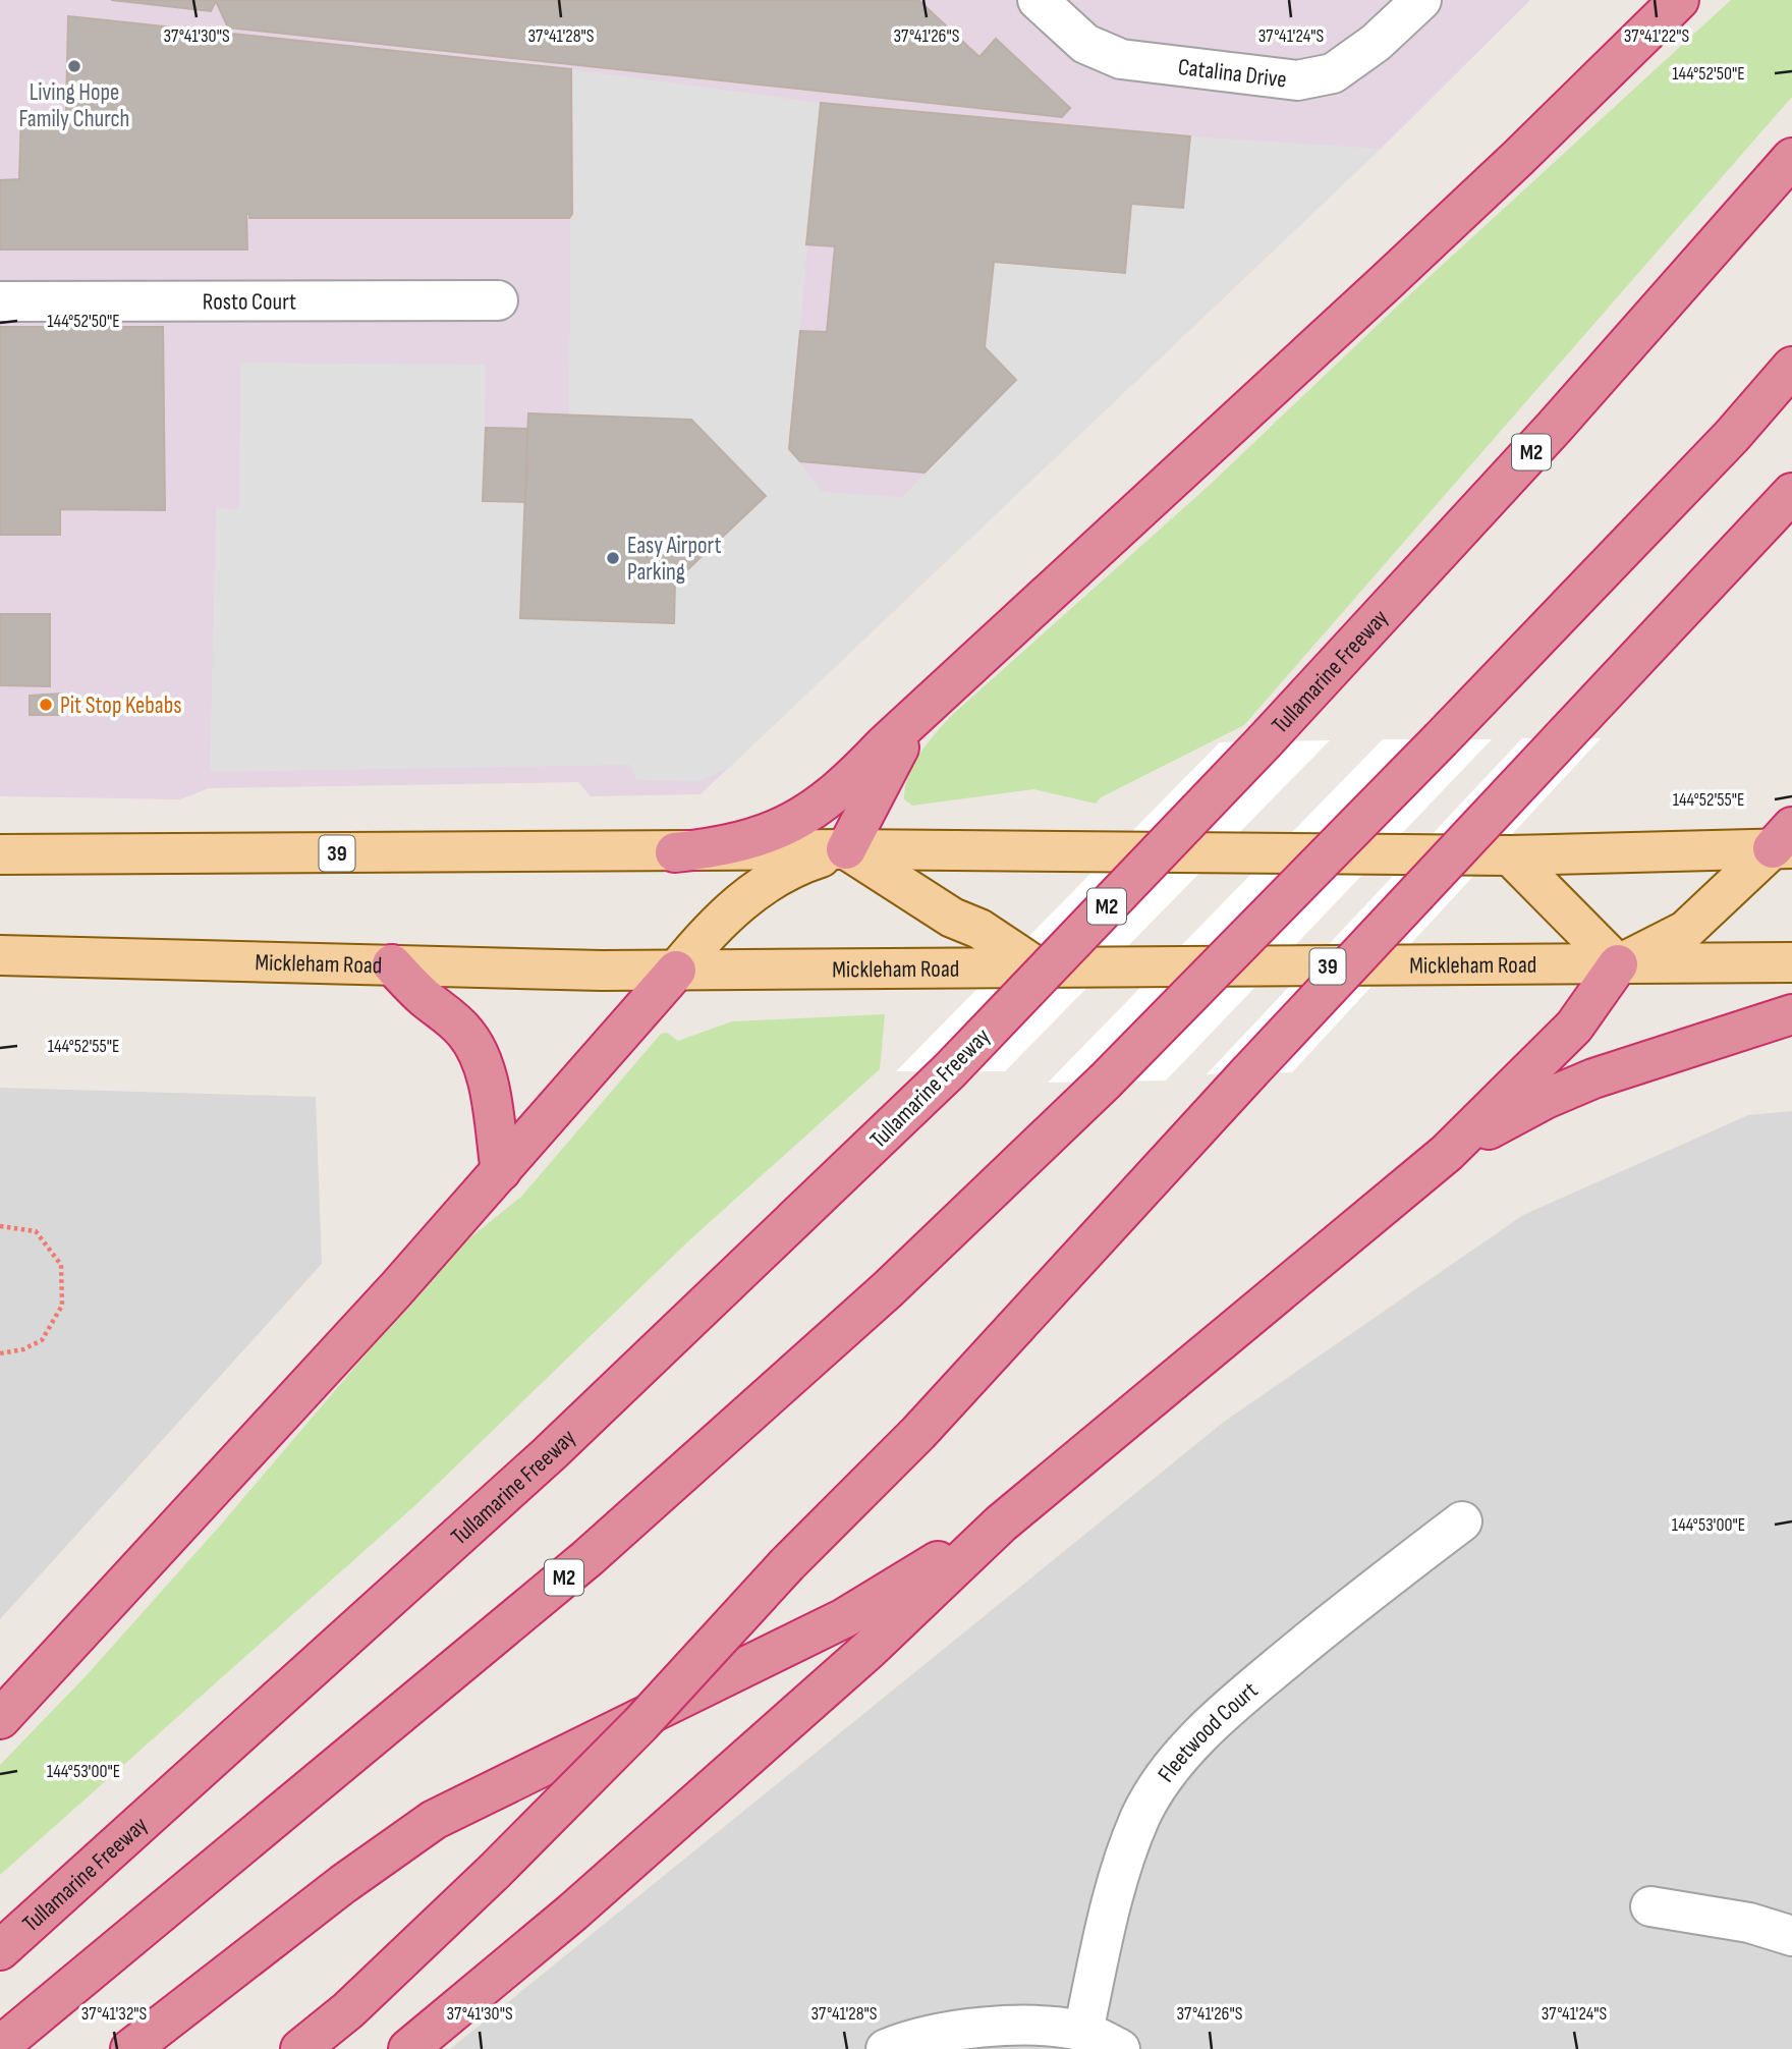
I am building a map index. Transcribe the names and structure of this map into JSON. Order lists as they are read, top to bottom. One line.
{"streets":{"highway":["M2","Tullamarine Freeway"],"main road":["39","Mickleham Road"],"street":["Catalina Drive","Rosto Court","Fleetwood Court"]},"places":["Living Hope Family Church","Easy Airport Parking","Pit Stop Kebabs"],"coordinates":["37°41'30\"S","37°41'28\"S","37°41'26\"S","37°41'24\"S","37°41'22\"S","144°52'50\"E","144°52'55\"E","144°53'00\"E","37°41'32\"S"]}
